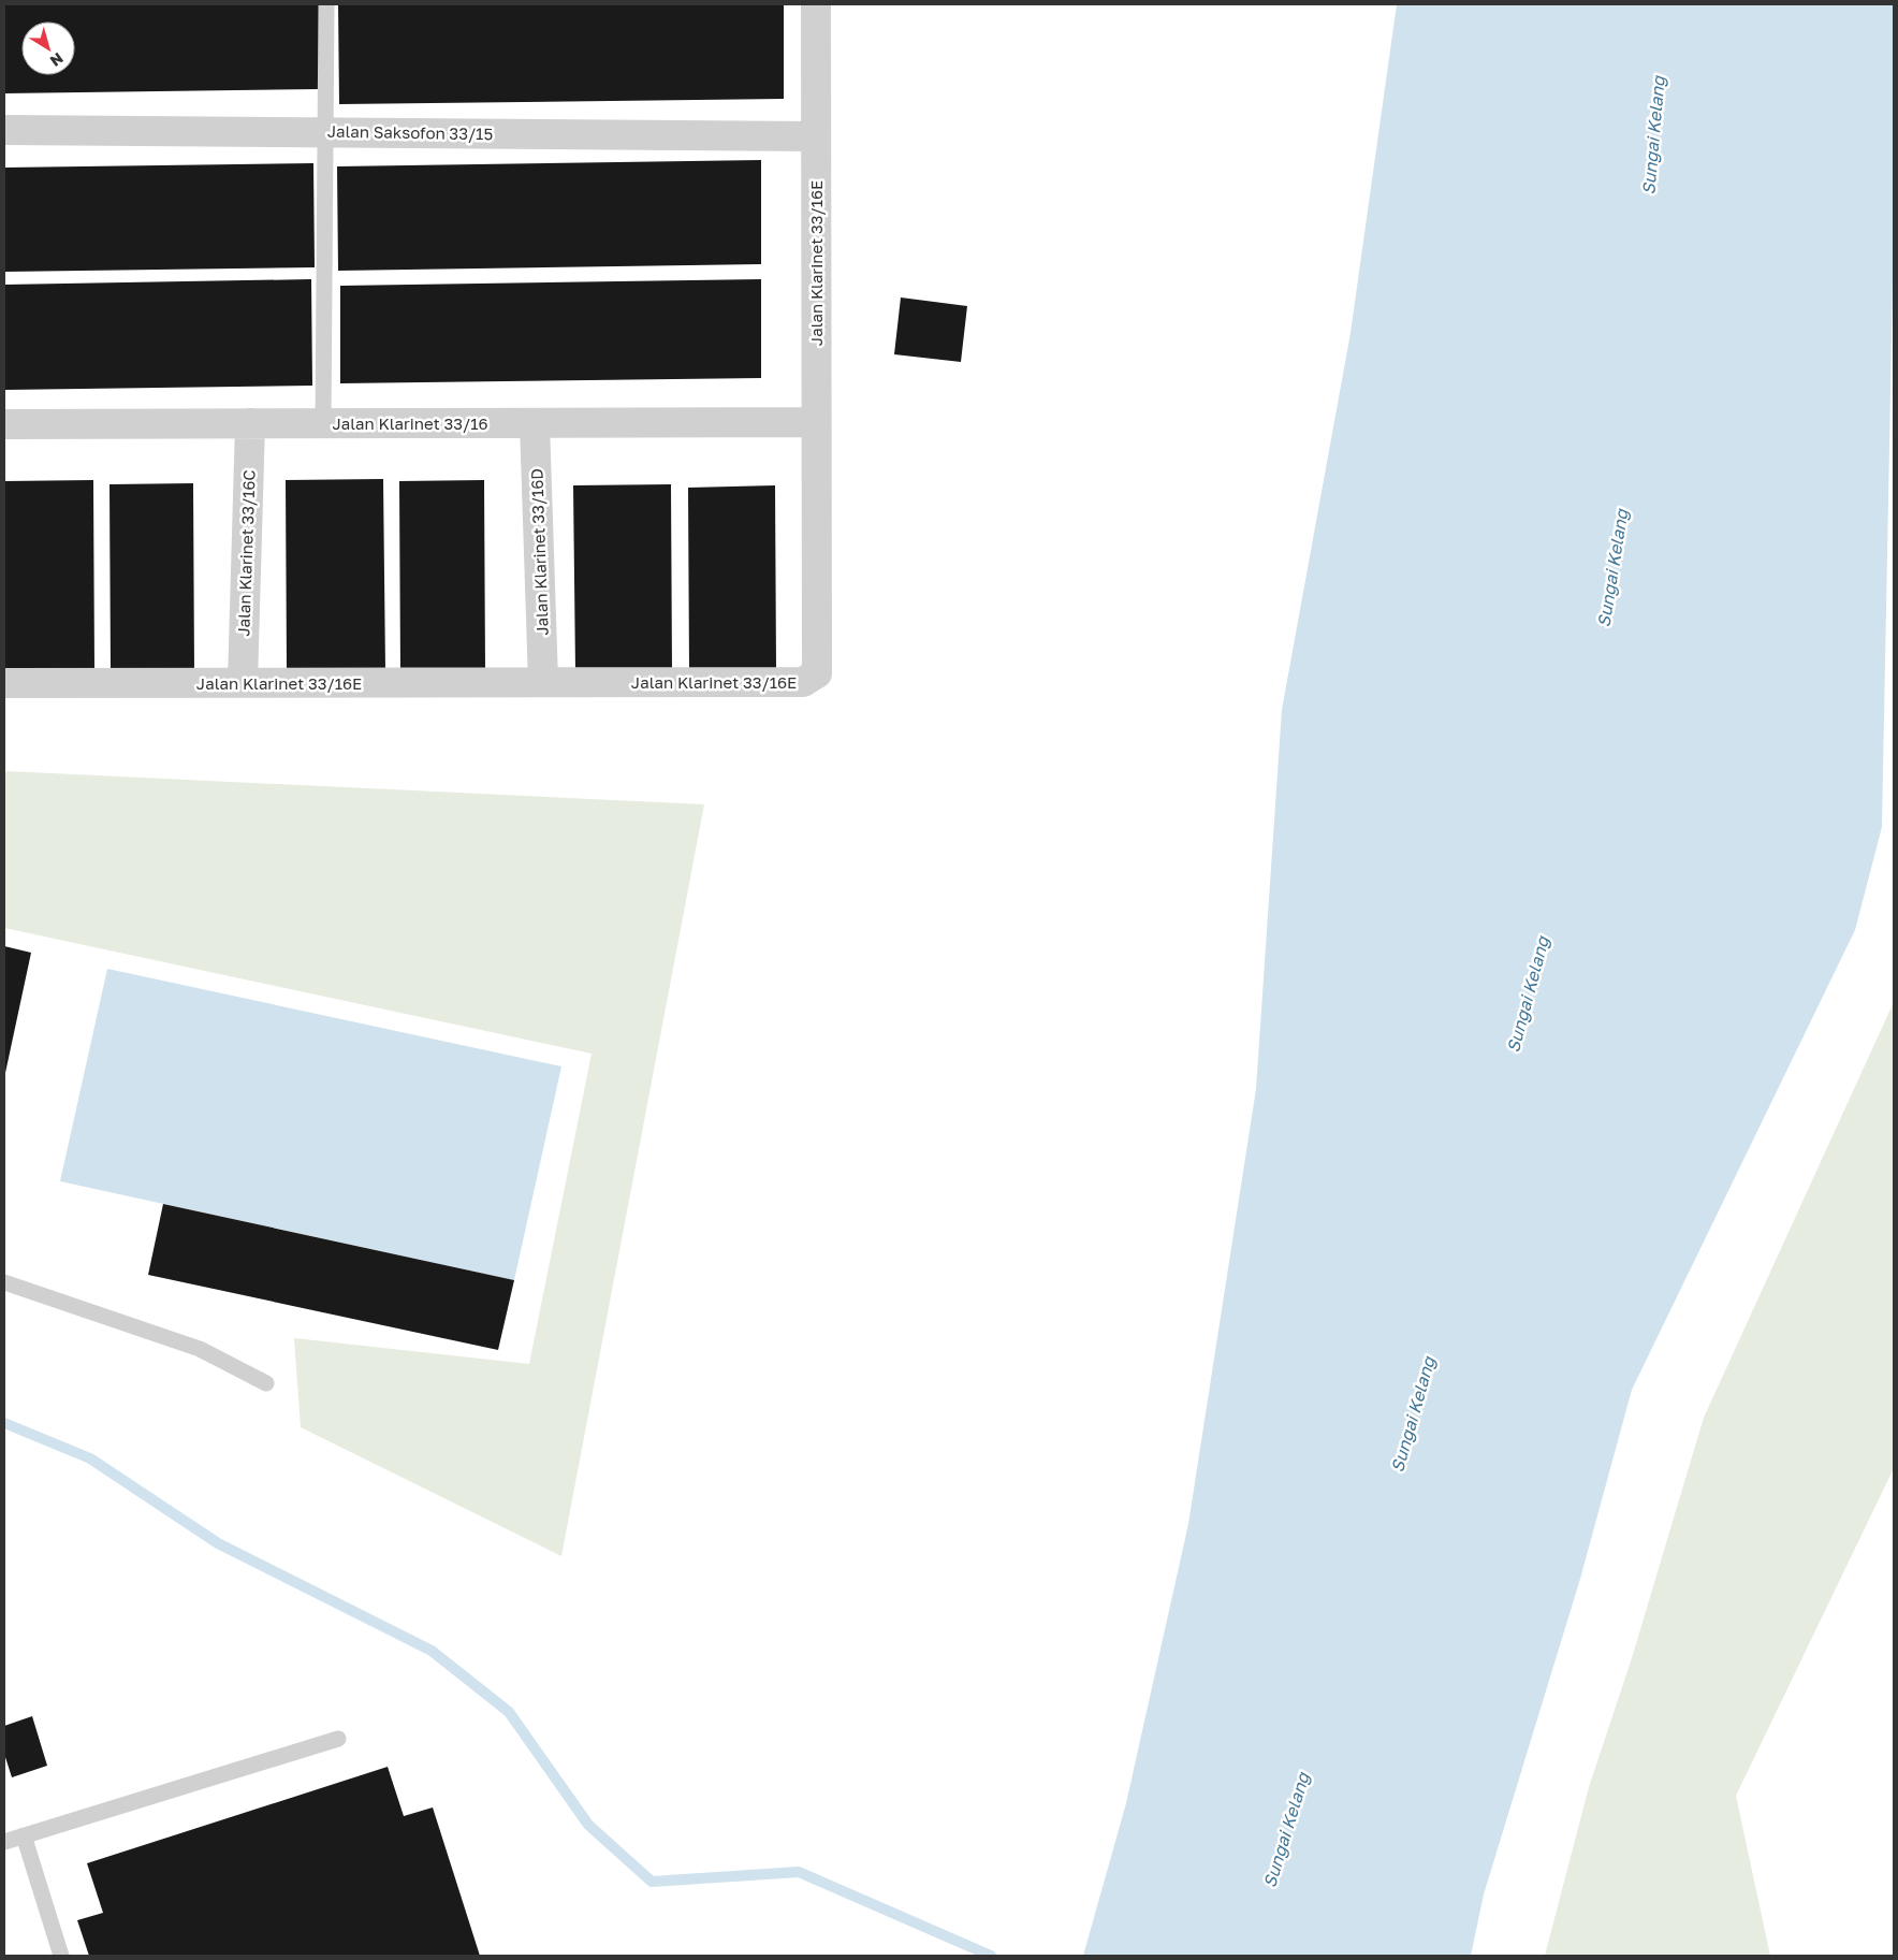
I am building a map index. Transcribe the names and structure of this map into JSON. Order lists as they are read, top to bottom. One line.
{"streets":{"street":["Jalan Saksofon 33/15","Jalan Klarinet 33/16E","Jalan Klarinet 33/16","Jalan Klarinet 33/16D","Jalan Klarinet 33/16C"]},"crossings":[["Jalan Saksofon 33/15","Jalan Klarinet 33/16E"],["Jalan Klarinet 33/16E","Jalan Klarinet 33/16"],["Jalan Klarinet 33/16E","Jalan Klarinet 33/16D"],["Jalan Klarinet 33/16E","Jalan Klarinet 33/16C"],["Jalan Klarinet 33/16","Jalan Klarinet 33/16D"],["Jalan Klarinet 33/16","Jalan Klarinet 33/16C"]],"water":["Sungai Kelang"],"north":"bottom right"}
